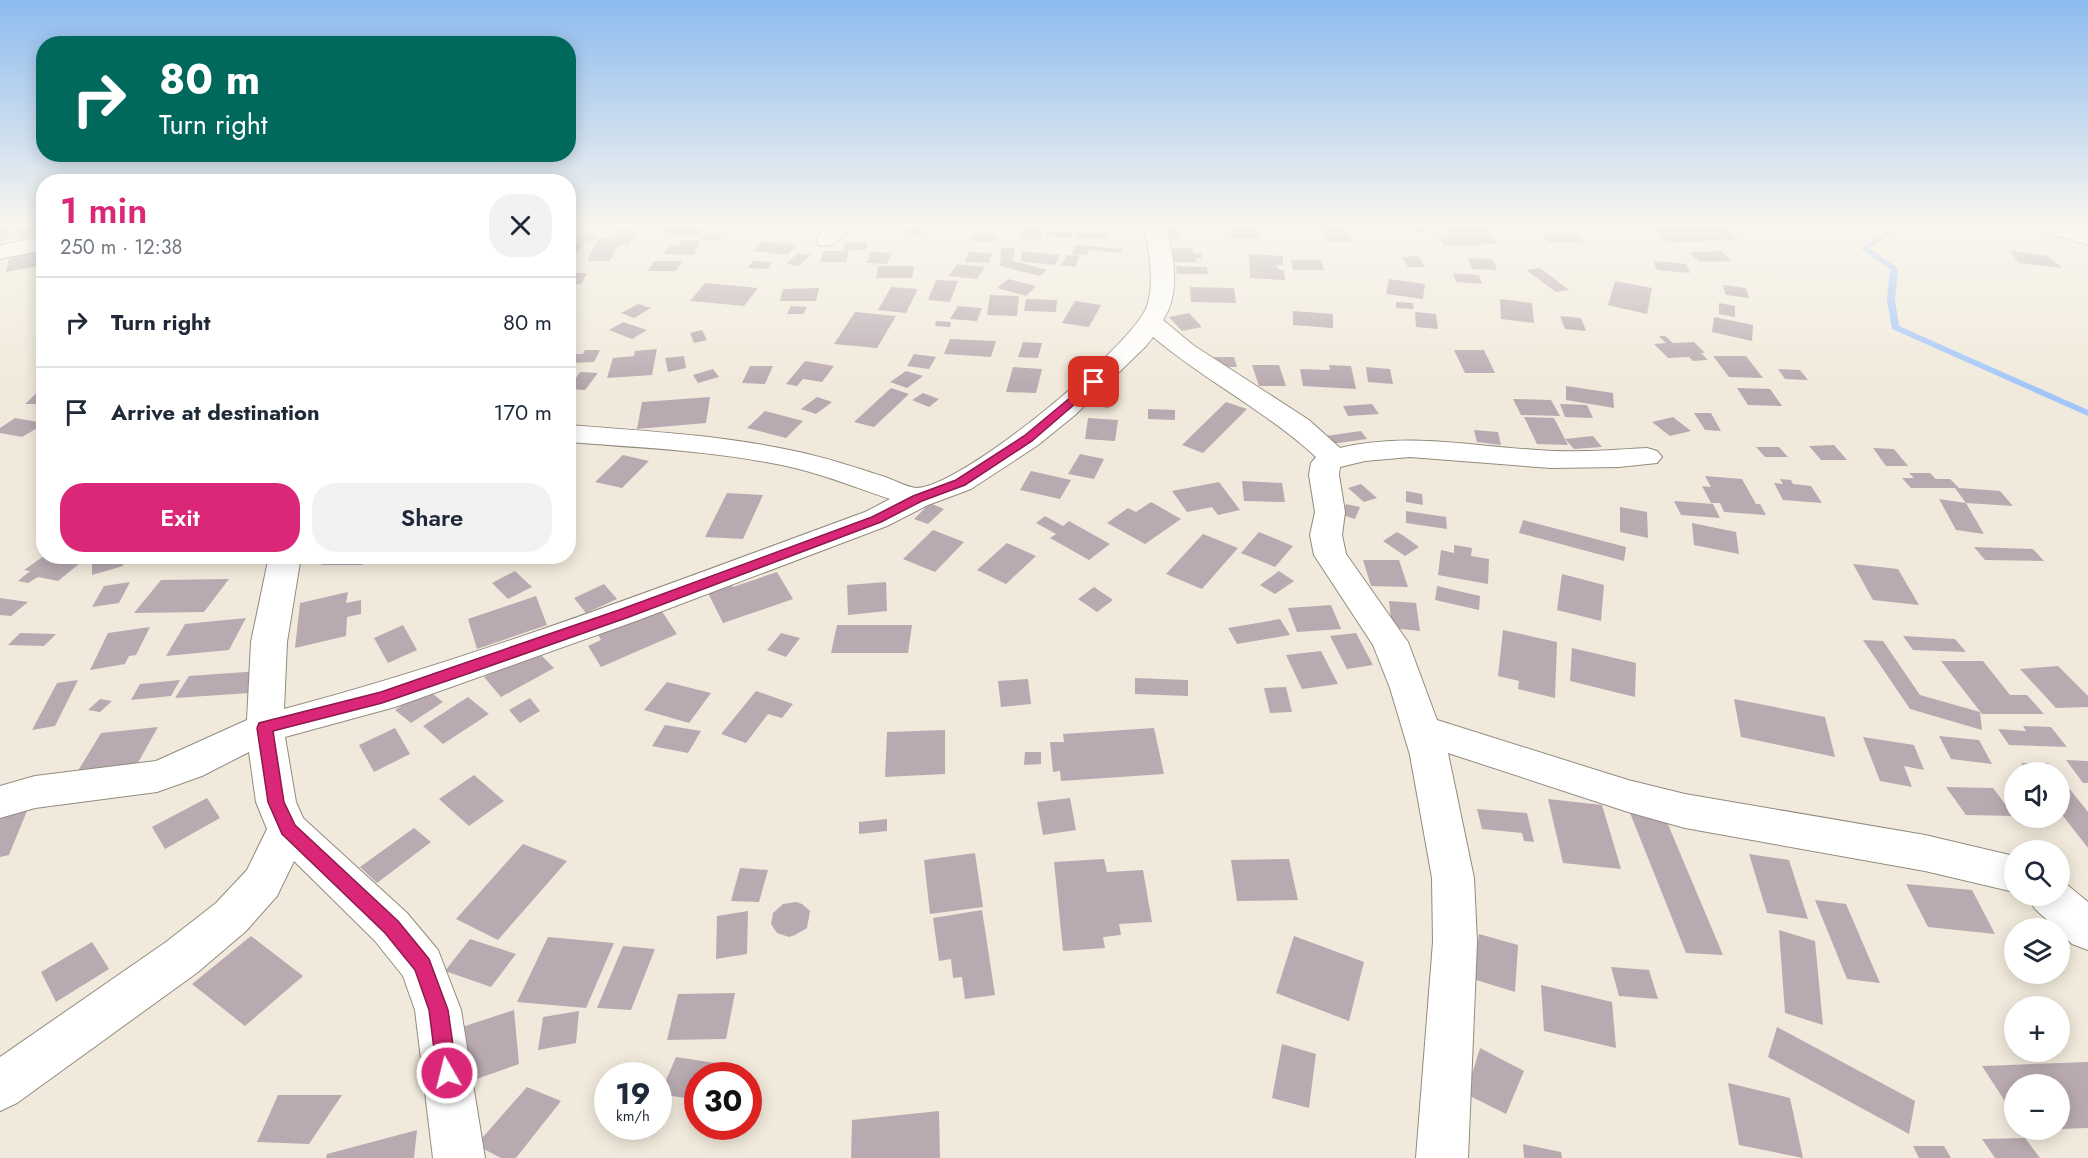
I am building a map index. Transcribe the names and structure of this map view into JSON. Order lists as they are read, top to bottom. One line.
{"page":{"turn":["80 m","Turn right"],"heading":["1 min","250 m · 12:38"],"list":[{"name":"Turn right","value":"80 m"},{"name":"Arrive at destination","value":"170 m"}],"buttons":["Exit","Share"],"map_buttons":["+","−"],"speed":"19 km/h","limit":"30"}}
